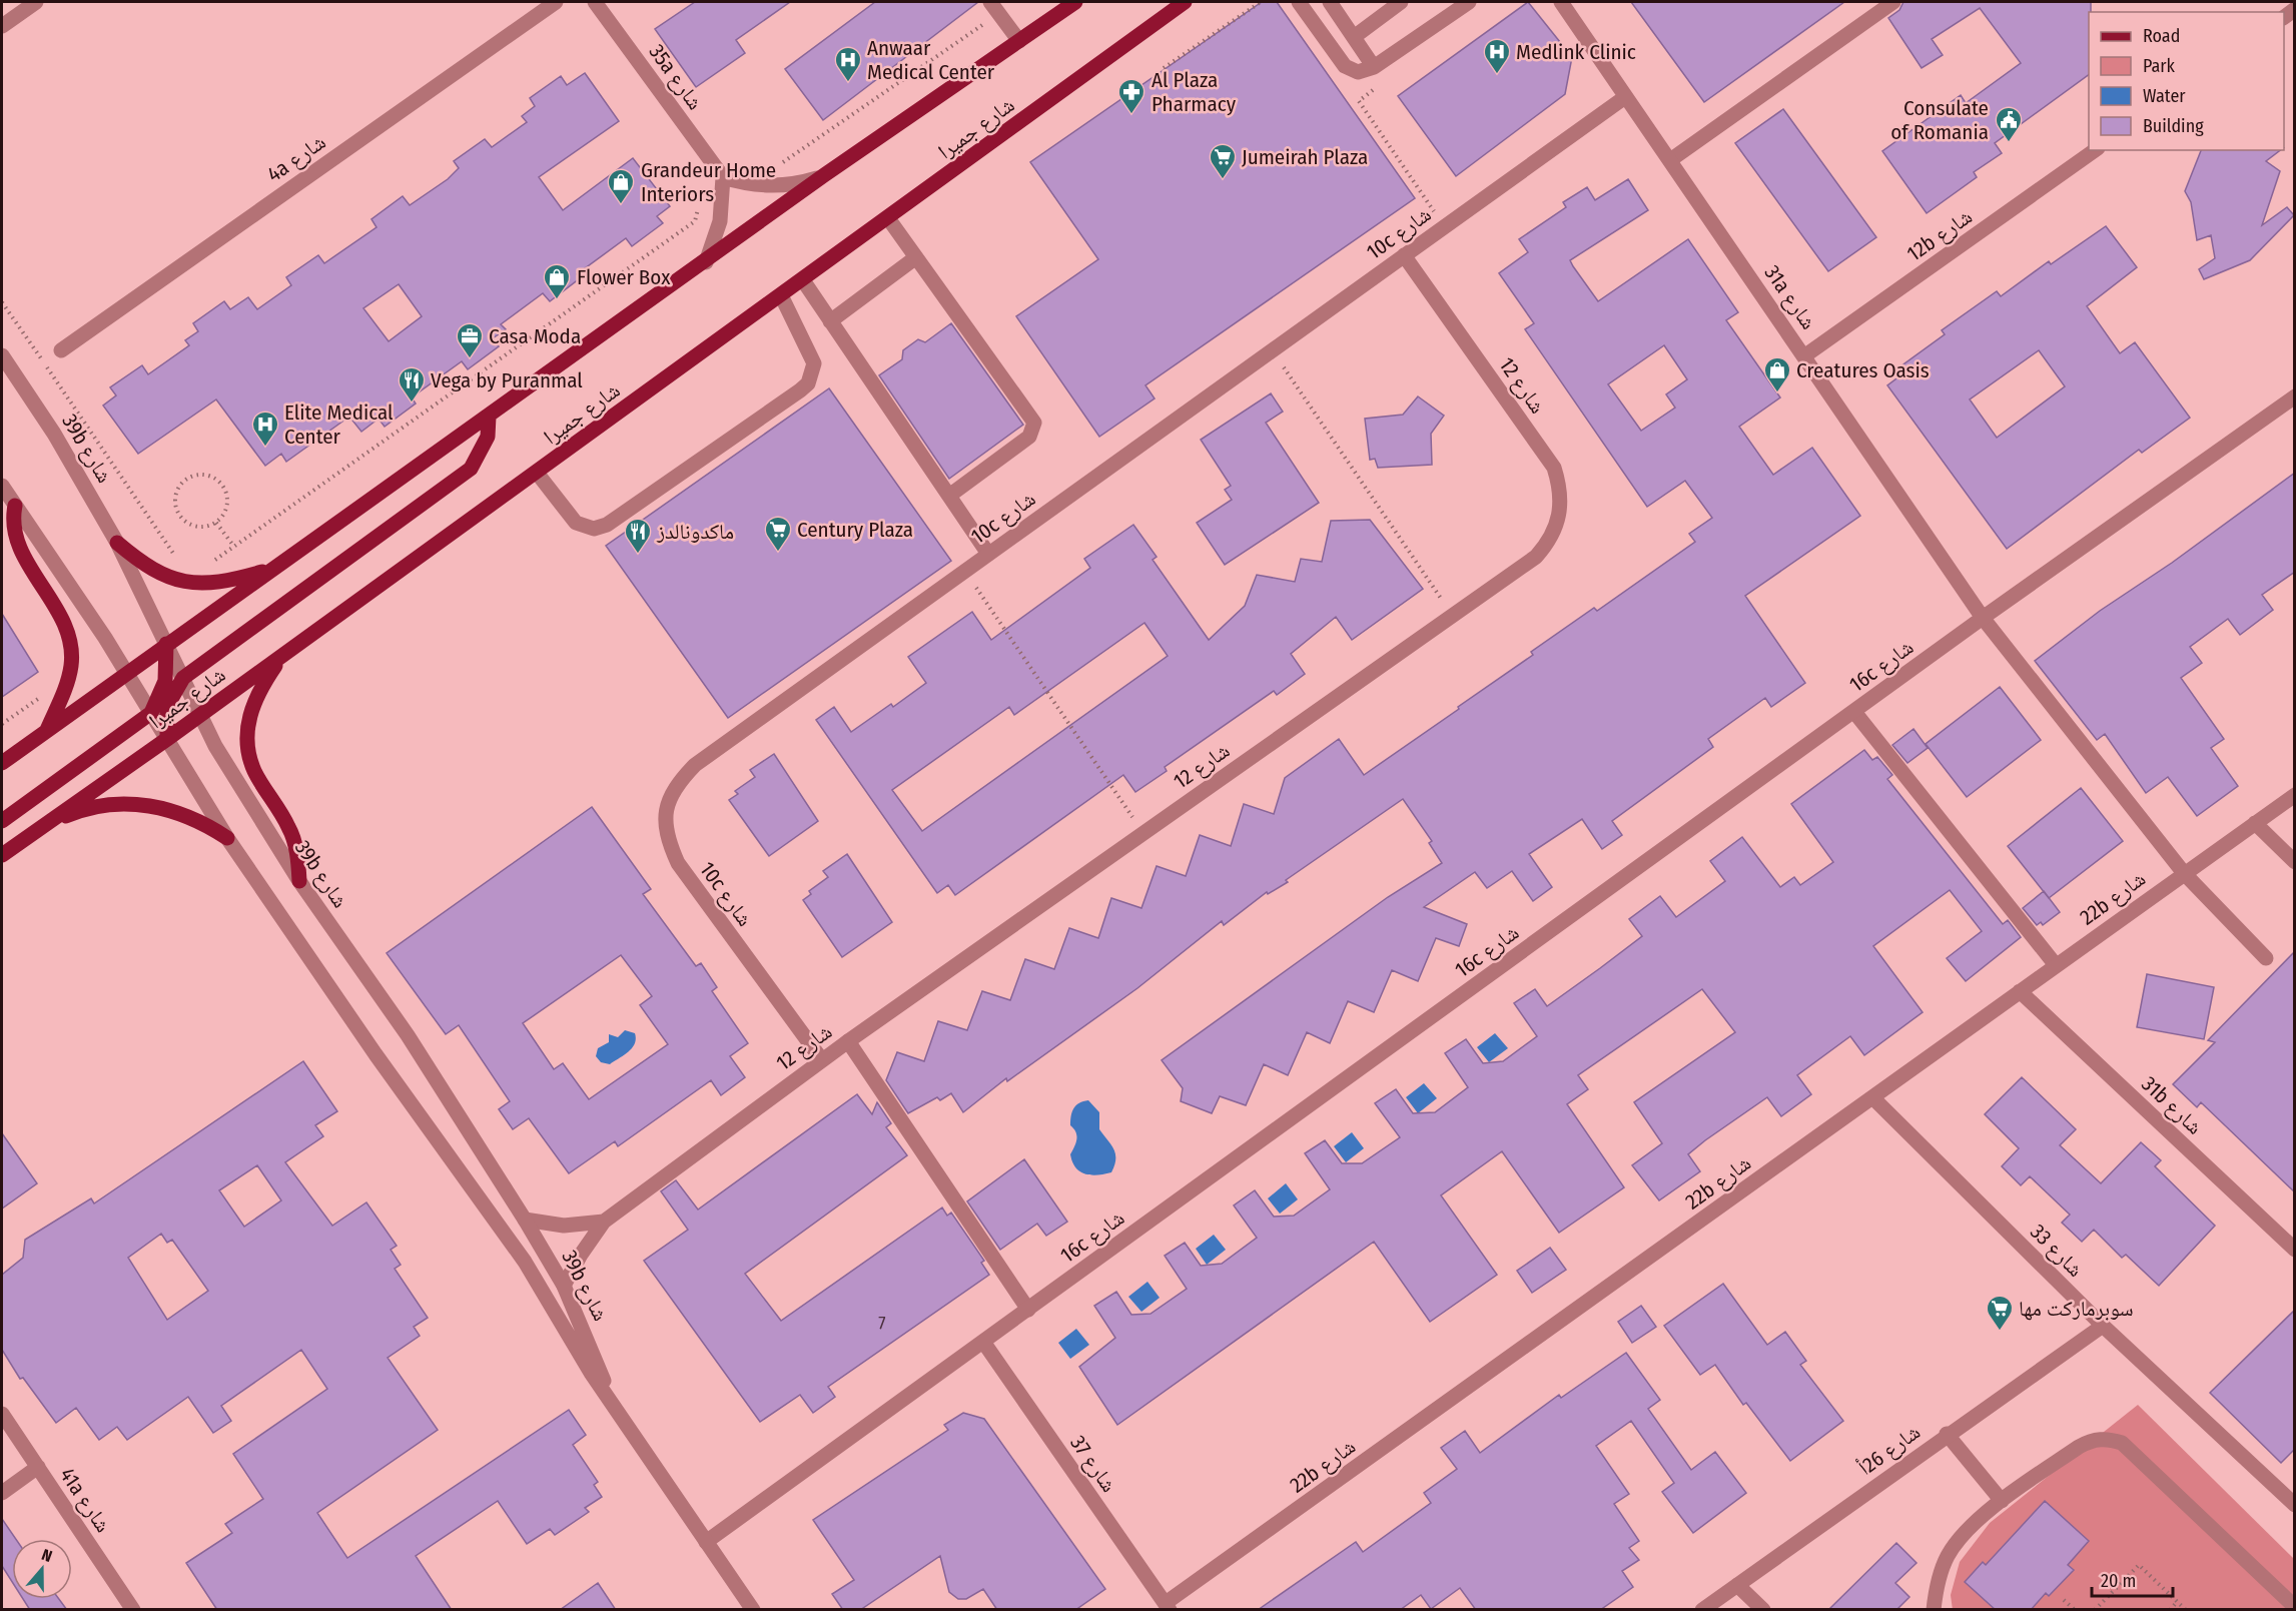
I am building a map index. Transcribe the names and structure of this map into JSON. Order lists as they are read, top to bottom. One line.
{"streets":{"main road":["شارع جميرا"],"street":["35a شارع","4a شارع","10c شارع","12b شارع","31a شارع","شارع 12","39b شارع","16c شارع","22b شارع","31b شارع","شارع 33","شارع 26أ","شارع 37","41a شارع"]},"crossings":[["شارع جميرا","39b شارع"],["10c شارع","31a شارع"],["10c شارع","شارع 12"],["12b شارع","31a شارع"],["31a شارع","16c شارع"],["31a شارع","22b شارع"],["شارع 12","39b شارع"],["39b شارع","16c شارع"],["16c شارع","شارع 37"],["22b شارع","31b شارع"],["22b شارع","شارع 33"],["22b شارع","شارع 37"],["شارع 33","شارع 26أ"]],"places":{"hospital":["Medlink Clinic","Anwaar Medical Center","Elite Medical Center"],"pharmacy":["Al Plaza Pharmacy"],"public building":["Consulate of Romania"],"supermarket":["Jumeirah Plaza","Century Plaza","سوبرماركت مها"],"shop":["Grandeur Home Interiors","Flower Box","Creatures Oasis"],"office":["Casa Moda"],"restaurant":["Vega by Puranmal","ماكدونالدز"]},"house_numbers":["7"],"legend":["Road","Park","Water","Building"],"scale_bar":"20 m","north":"top"}
